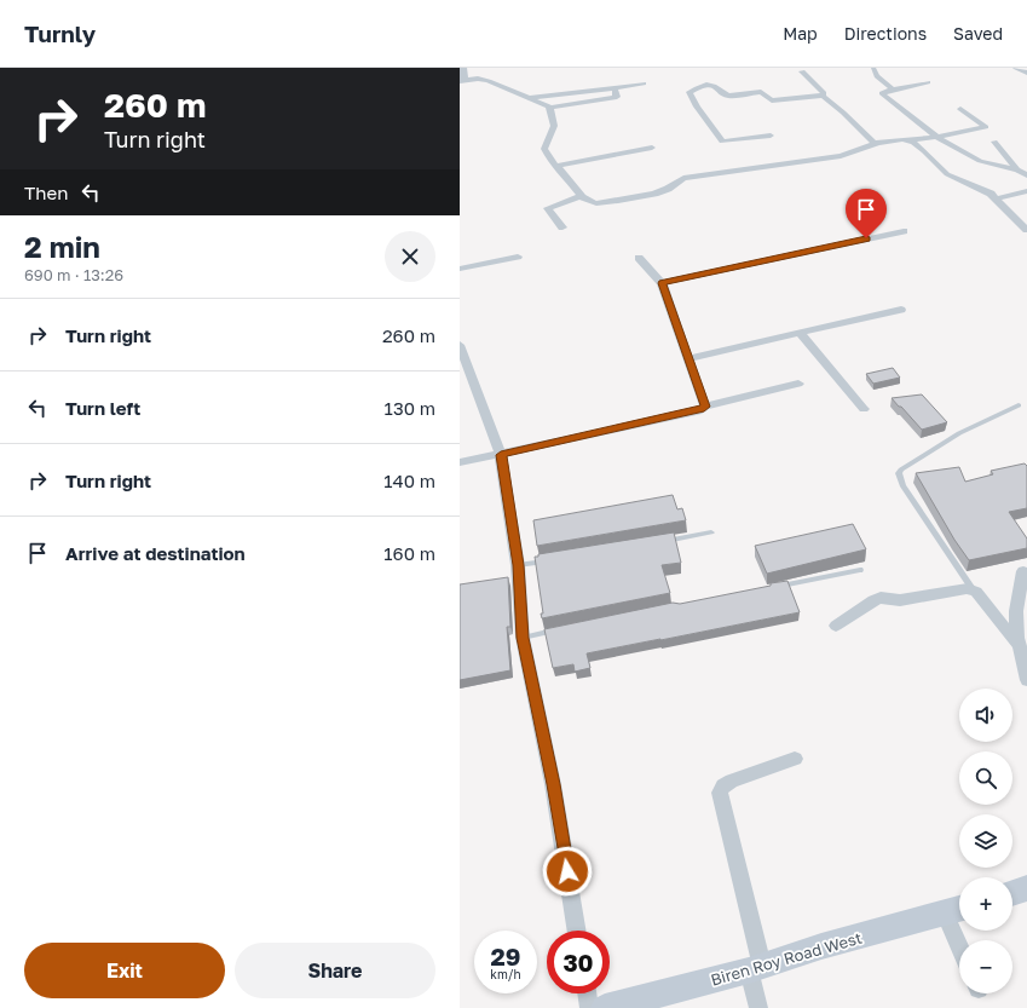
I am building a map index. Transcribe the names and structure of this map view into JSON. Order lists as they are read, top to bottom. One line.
{"streets":{"main road":["Biren Roy Road West"]},"page":{"header":"Turnly","nav":["Map","Directions","Saved"],"turn":["260 m","Turn right"],"then":"Then","heading":["2 min","690 m · 13:26"],"list":[{"name":"Turn right","value":"260 m"},{"name":"Turn left","value":"130 m"},{"name":"Turn right","value":"140 m"},{"name":"Arrive at destination","value":"160 m"}],"map_buttons":["+","−"],"speed":"29 km/h","limit":"30","buttons":["Exit","Share"]}}
